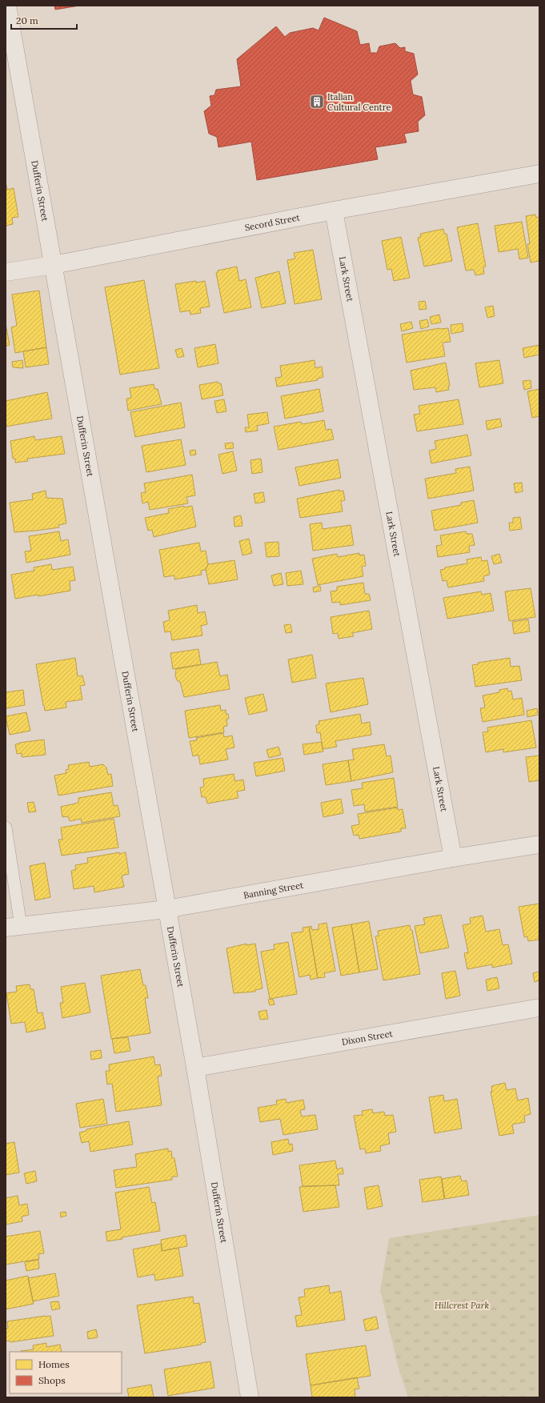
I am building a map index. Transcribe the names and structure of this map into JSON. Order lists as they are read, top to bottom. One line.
{"streets":{"street":["Dufferin Street","Secord Street","Lark Street","Banning Street","Dixon Street"]},"crossings":[["Dufferin Street","Secord Street"],["Dufferin Street","Banning Street"],["Dufferin Street","Dixon Street"],["Secord Street","Lark Street"],["Lark Street","Banning Street"]],"parks":["Hillcrest Park"],"places":{"building":["Italian Cultural Centre"]},"legend":["Homes","Shops"],"scale_bar":"20 m"}
